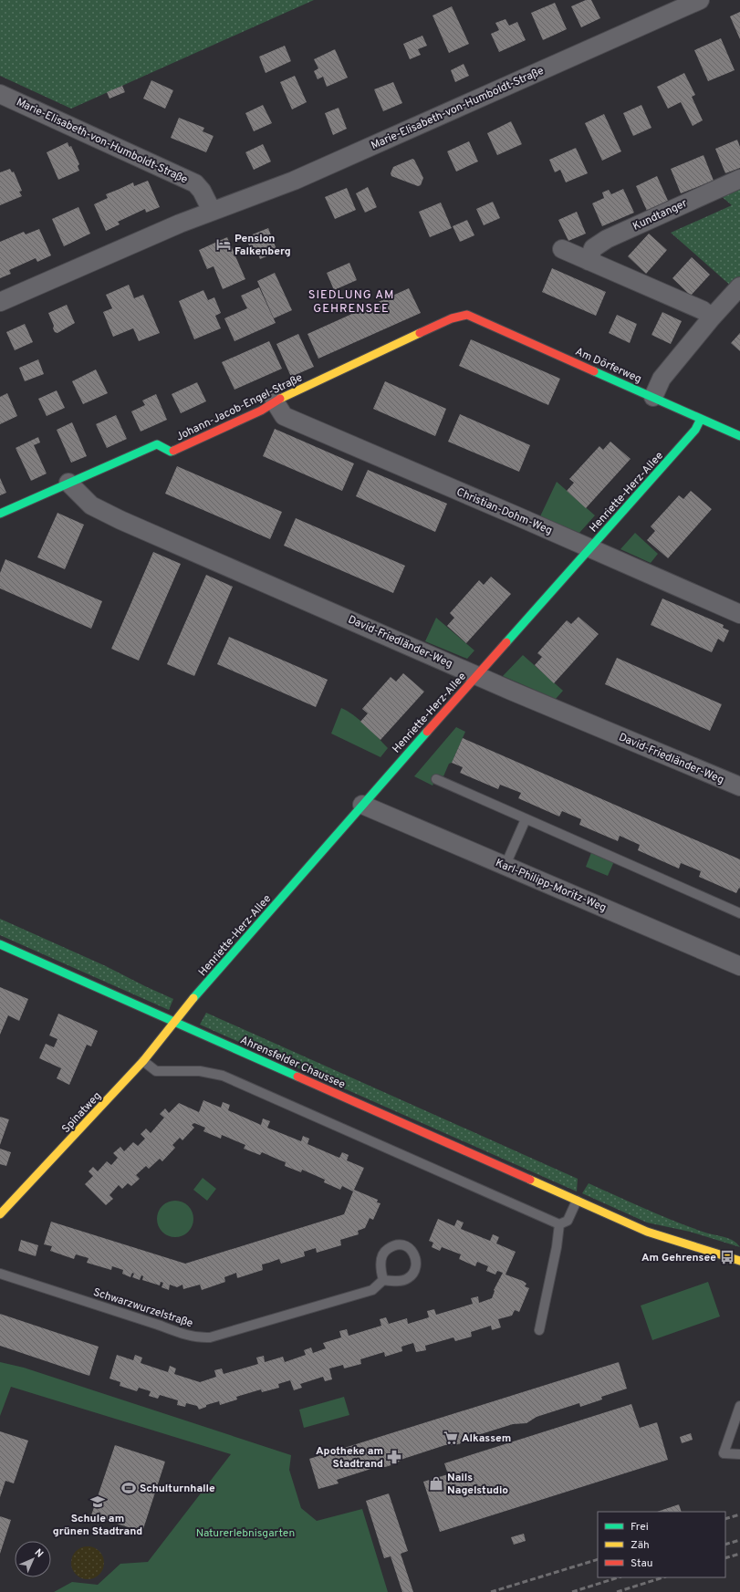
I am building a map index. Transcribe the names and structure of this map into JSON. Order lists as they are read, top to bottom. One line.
{"streets":{"street":["Marie-Elisabeth-von-Humboldt-Straße","Kundtanger","Am Dörferweg","Johann-Jacob-Engel-Straße","Henriette-Herz-Allee","Christian-Dohm-Weg","David-Friedländer-Weg","Karl-Philipp-Moritz-Weg","Ahrensfelder Chaussee","Spinatweg"],"lane":["Schwarzwurzelstraße"]},"crossings":[["Am Dörferweg","Johann-Jacob-Engel-Straße"],["Am Dörferweg","Henriette-Herz-Allee"],["Johann-Jacob-Engel-Straße","Christian-Dohm-Weg"],["Johann-Jacob-Engel-Straße","David-Friedländer-Weg"],["Henriette-Herz-Allee","Christian-Dohm-Weg"],["Henriette-Herz-Allee","David-Friedländer-Weg"],["Henriette-Herz-Allee","Karl-Philipp-Moritz-Weg"],["Henriette-Herz-Allee","Ahrensfelder Chaussee"],["Henriette-Herz-Allee","Spinatweg"],["Ahrensfelder Chaussee","Spinatweg"]],"districts":["SIEDLUNG AM GEHRENSEE"],"parks":["Naturerlebnisgarten"],"places":{"hotel":["Pension Falkenberg"],"bus stop":["Am Gehrensee"],"supermarket":["Alkassem"],"pharmacy":["Apotheke am Stadtrand"],"shop":["Nails Nagelstudio"],"sports":["Schulturnhalle"],"school or university":["Schule am grünen Stadtrand"]},"legend":["Frei","Zäh","Stau"],"north":"top right"}
